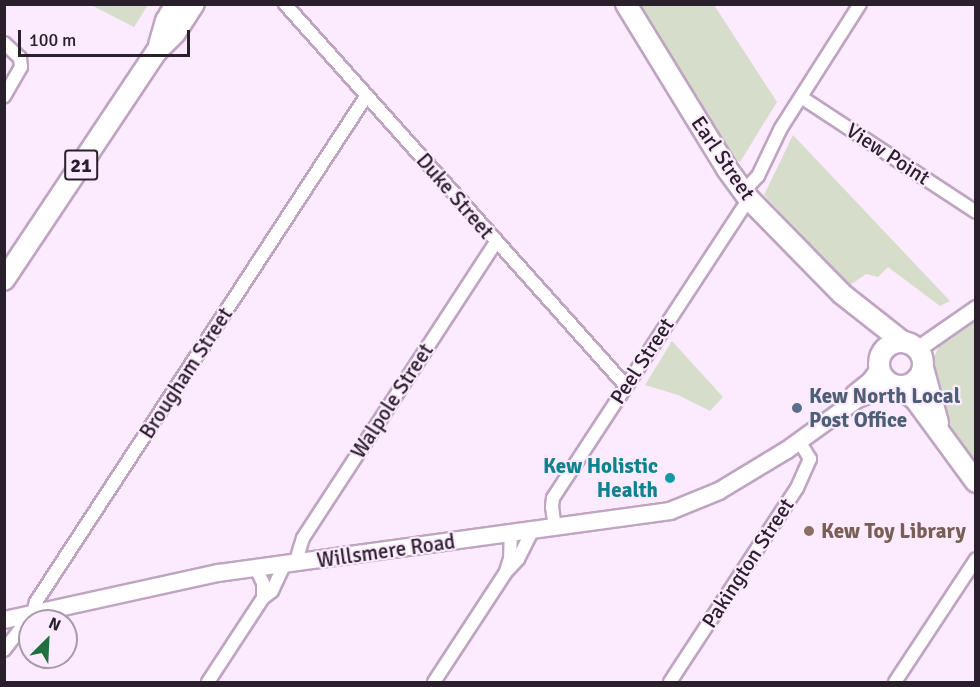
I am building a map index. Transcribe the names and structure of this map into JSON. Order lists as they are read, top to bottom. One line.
{"streets":{"main road":["Earl Street","21","Willsmere Road"],"street":["View Point","Duke Street","Peel Street","Brougham Street","Walpole Street","Pakington Street"]},"crossings":[["View Point","Peel Street"],["Earl Street","Peel Street"],["Earl Street","Willsmere Road"],["Duke Street","Peel Street"],["Duke Street","Brougham Street"],["Duke Street","Walpole Street"],["Peel Street","Willsmere Road"],["Walpole Street","Willsmere Road"],["Willsmere Road","Pakington Street"]],"places":["Kew North Local Post Office","Kew Holistic Health","Kew Toy Library"],"scale_bar":"100 m","north":"top right"}
